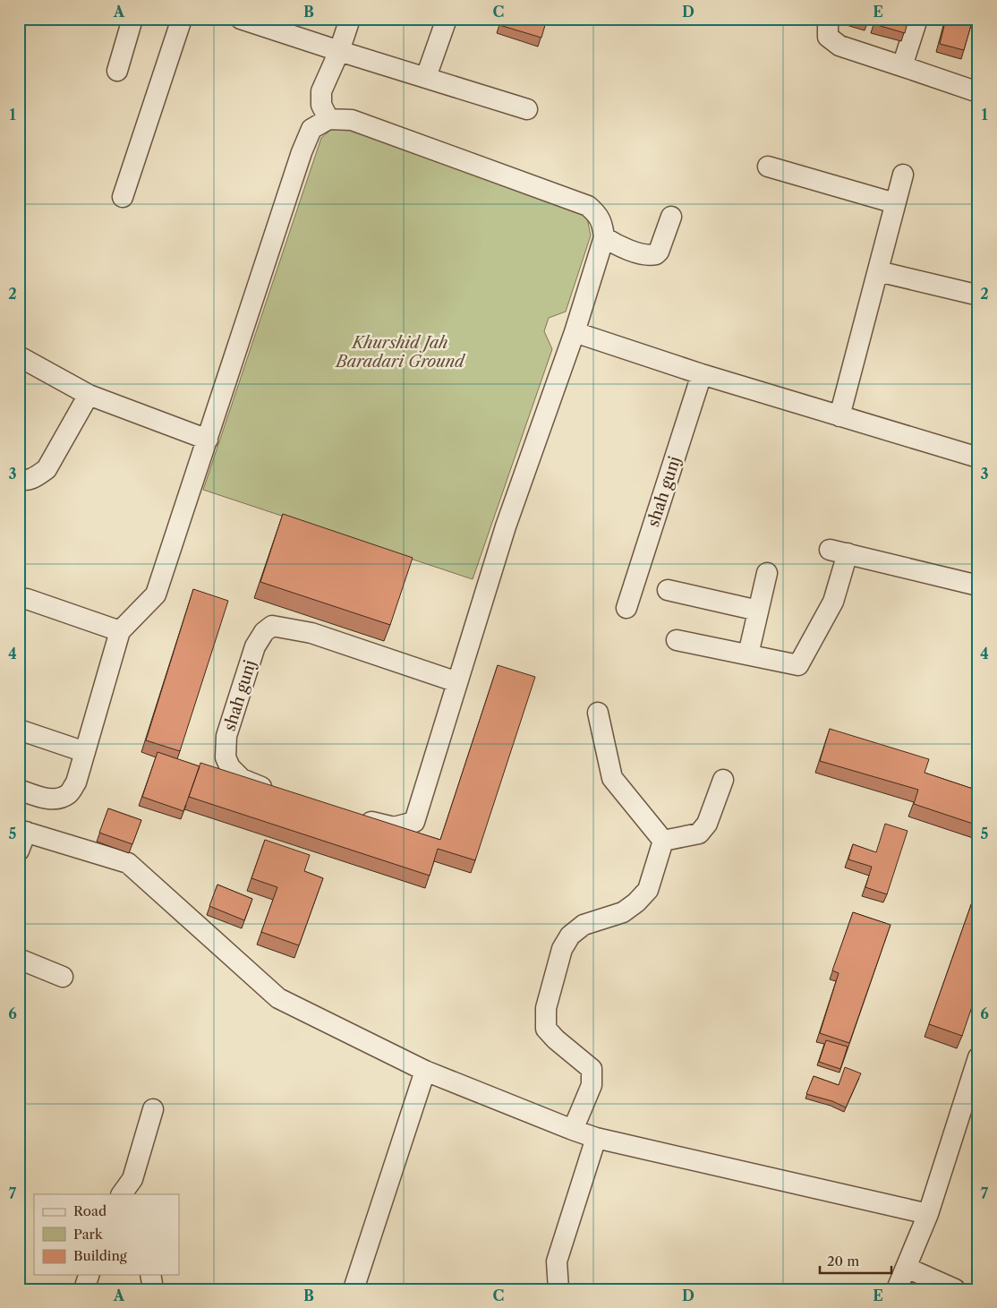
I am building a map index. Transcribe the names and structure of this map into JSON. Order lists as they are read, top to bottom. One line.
{"streets":{"street":["shah gunj"]},"parks":["Khurshid Jah Baradari Ground"],"legend":["Road","Park","Building"],"scale_bar":"20 m","grid":{"columns":["A","B","C","D","E"],"rows":["1","2","3","4","5","6","7"]}}
